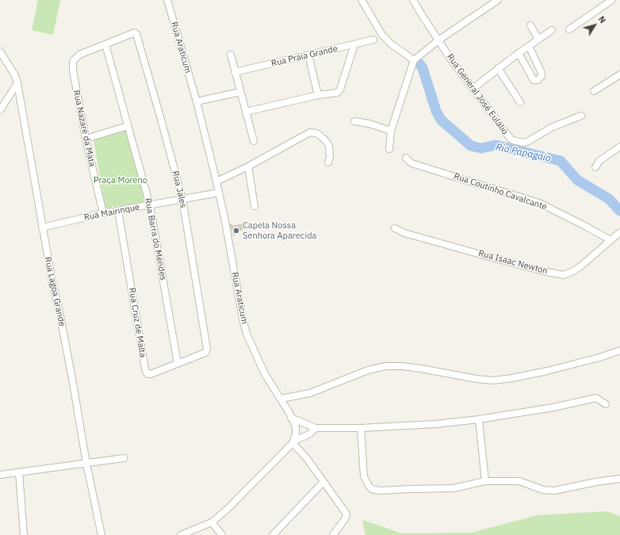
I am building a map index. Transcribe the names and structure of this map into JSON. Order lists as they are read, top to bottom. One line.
{"streets":{"street":["Rua Araticum","Rua Praia Grande","Rua General José Eulálio","Rua Nazaré da Mata","Rua Jales","Rua Coutinho Cavalcante","Rua Mairinque","Rua Barra do Mendes","Rua Isaac Newton","Rua Lagoa Grande","Rua Cruz de Malta"]},"crossings":[["Rua Araticum","Rua Mairinque"],["Rua Nazaré da Mata","Rua Jales"],["Rua Nazaré da Mata","Rua Mairinque"],["Rua Nazaré da Mata","Rua Barra do Mendes"],["Rua Jales","Rua Mairinque"],["Rua Jales","Rua Barra do Mendes"],["Rua Jales","Rua Cruz de Malta"],["Rua Coutinho Cavalcante","Rua Isaac Newton"],["Rua Mairinque","Rua Barra do Mendes"],["Rua Mairinque","Rua Lagoa Grande"],["Rua Mairinque","Rua Cruz de Malta"],["Rua Barra do Mendes","Rua Cruz de Malta"]],"water":["Rio Papagaio"],"parks":["Praça Moreno"],"places":["Capela Nossa Senhora Aparecida"],"north":"top right"}
